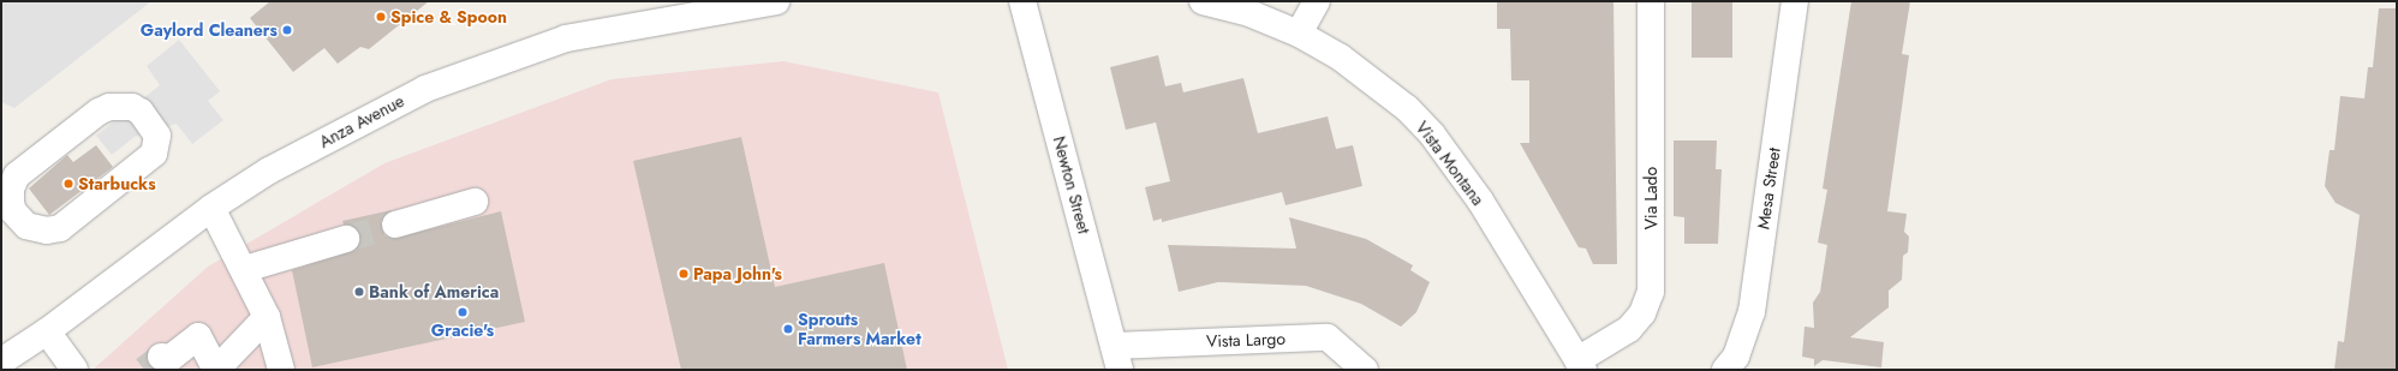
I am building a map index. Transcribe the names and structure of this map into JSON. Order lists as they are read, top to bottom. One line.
{"streets":{"street":["Anza Avenue","Vista Montana","Newton Street","Mesa Street","Via Lado","Vista Largo"]},"crossings":[["Vista Montana","Via Lado"],["Newton Street","Vista Largo"]],"places":["Spice & Spoon","Gaylord Cleaners","Starbucks","Papa John's","Bank of America","Gracie's","Sprouts Farmers Market"]}
